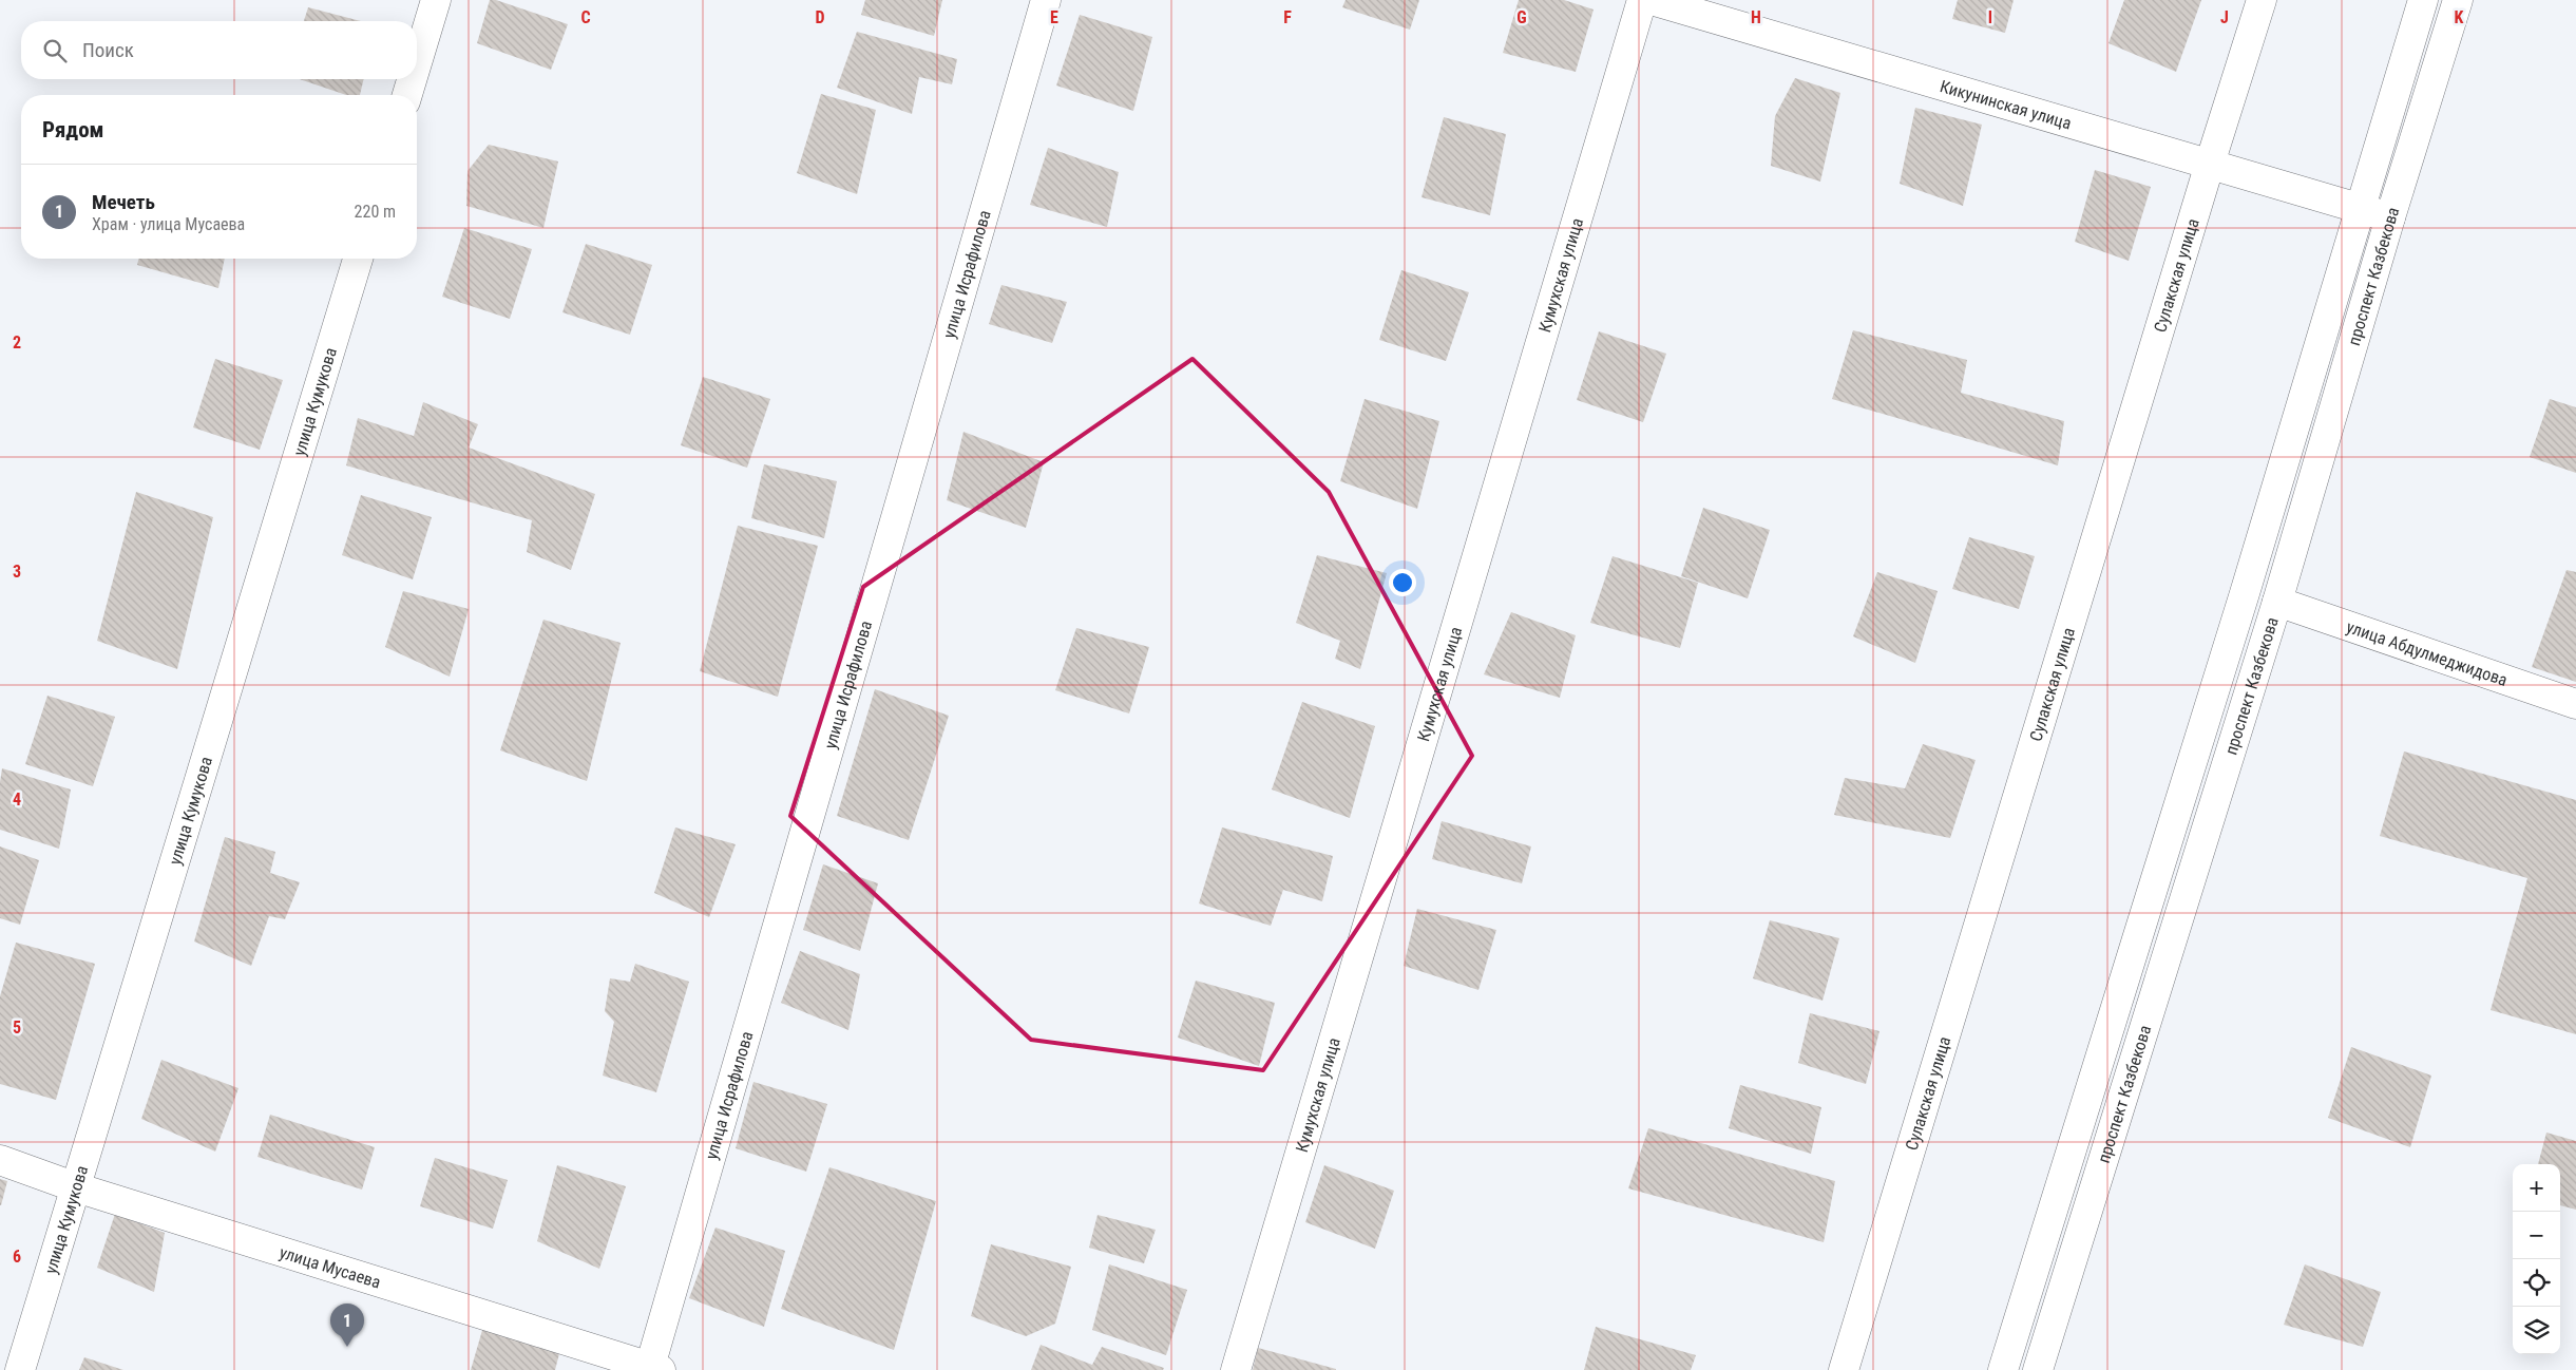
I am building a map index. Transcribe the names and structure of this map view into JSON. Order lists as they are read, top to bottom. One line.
{"streets":{"main road":["Кикунинская улица","улица Исрафилова","Кумухская улица","Сулакская улица","проспект Казбекова","улица Кумукова","улица Абдулмеджидова","улица Мусаева"]},"crossings":[["Кикунинская улица","Сулакская улица"],["Кикунинская улица","проспект Казбекова"],["улица Исрафилова","улица Мусаева"],["проспект Казбекова","улица Абдулмеджидова"],["улица Кумукова","улица Мусаева"]],"page":{"search":"Поиск","heading":"Рядом","list":[{"mark":"1","name":"Мечеть","note":"Храм · улица Мусаева","value":"220 m"}],"map_buttons":["+","−"],"pins":"1"},"grid":{"columns":["C","D","E","F","G","H","I","J","K"],"rows":["2","3","4","5","6"]}}
